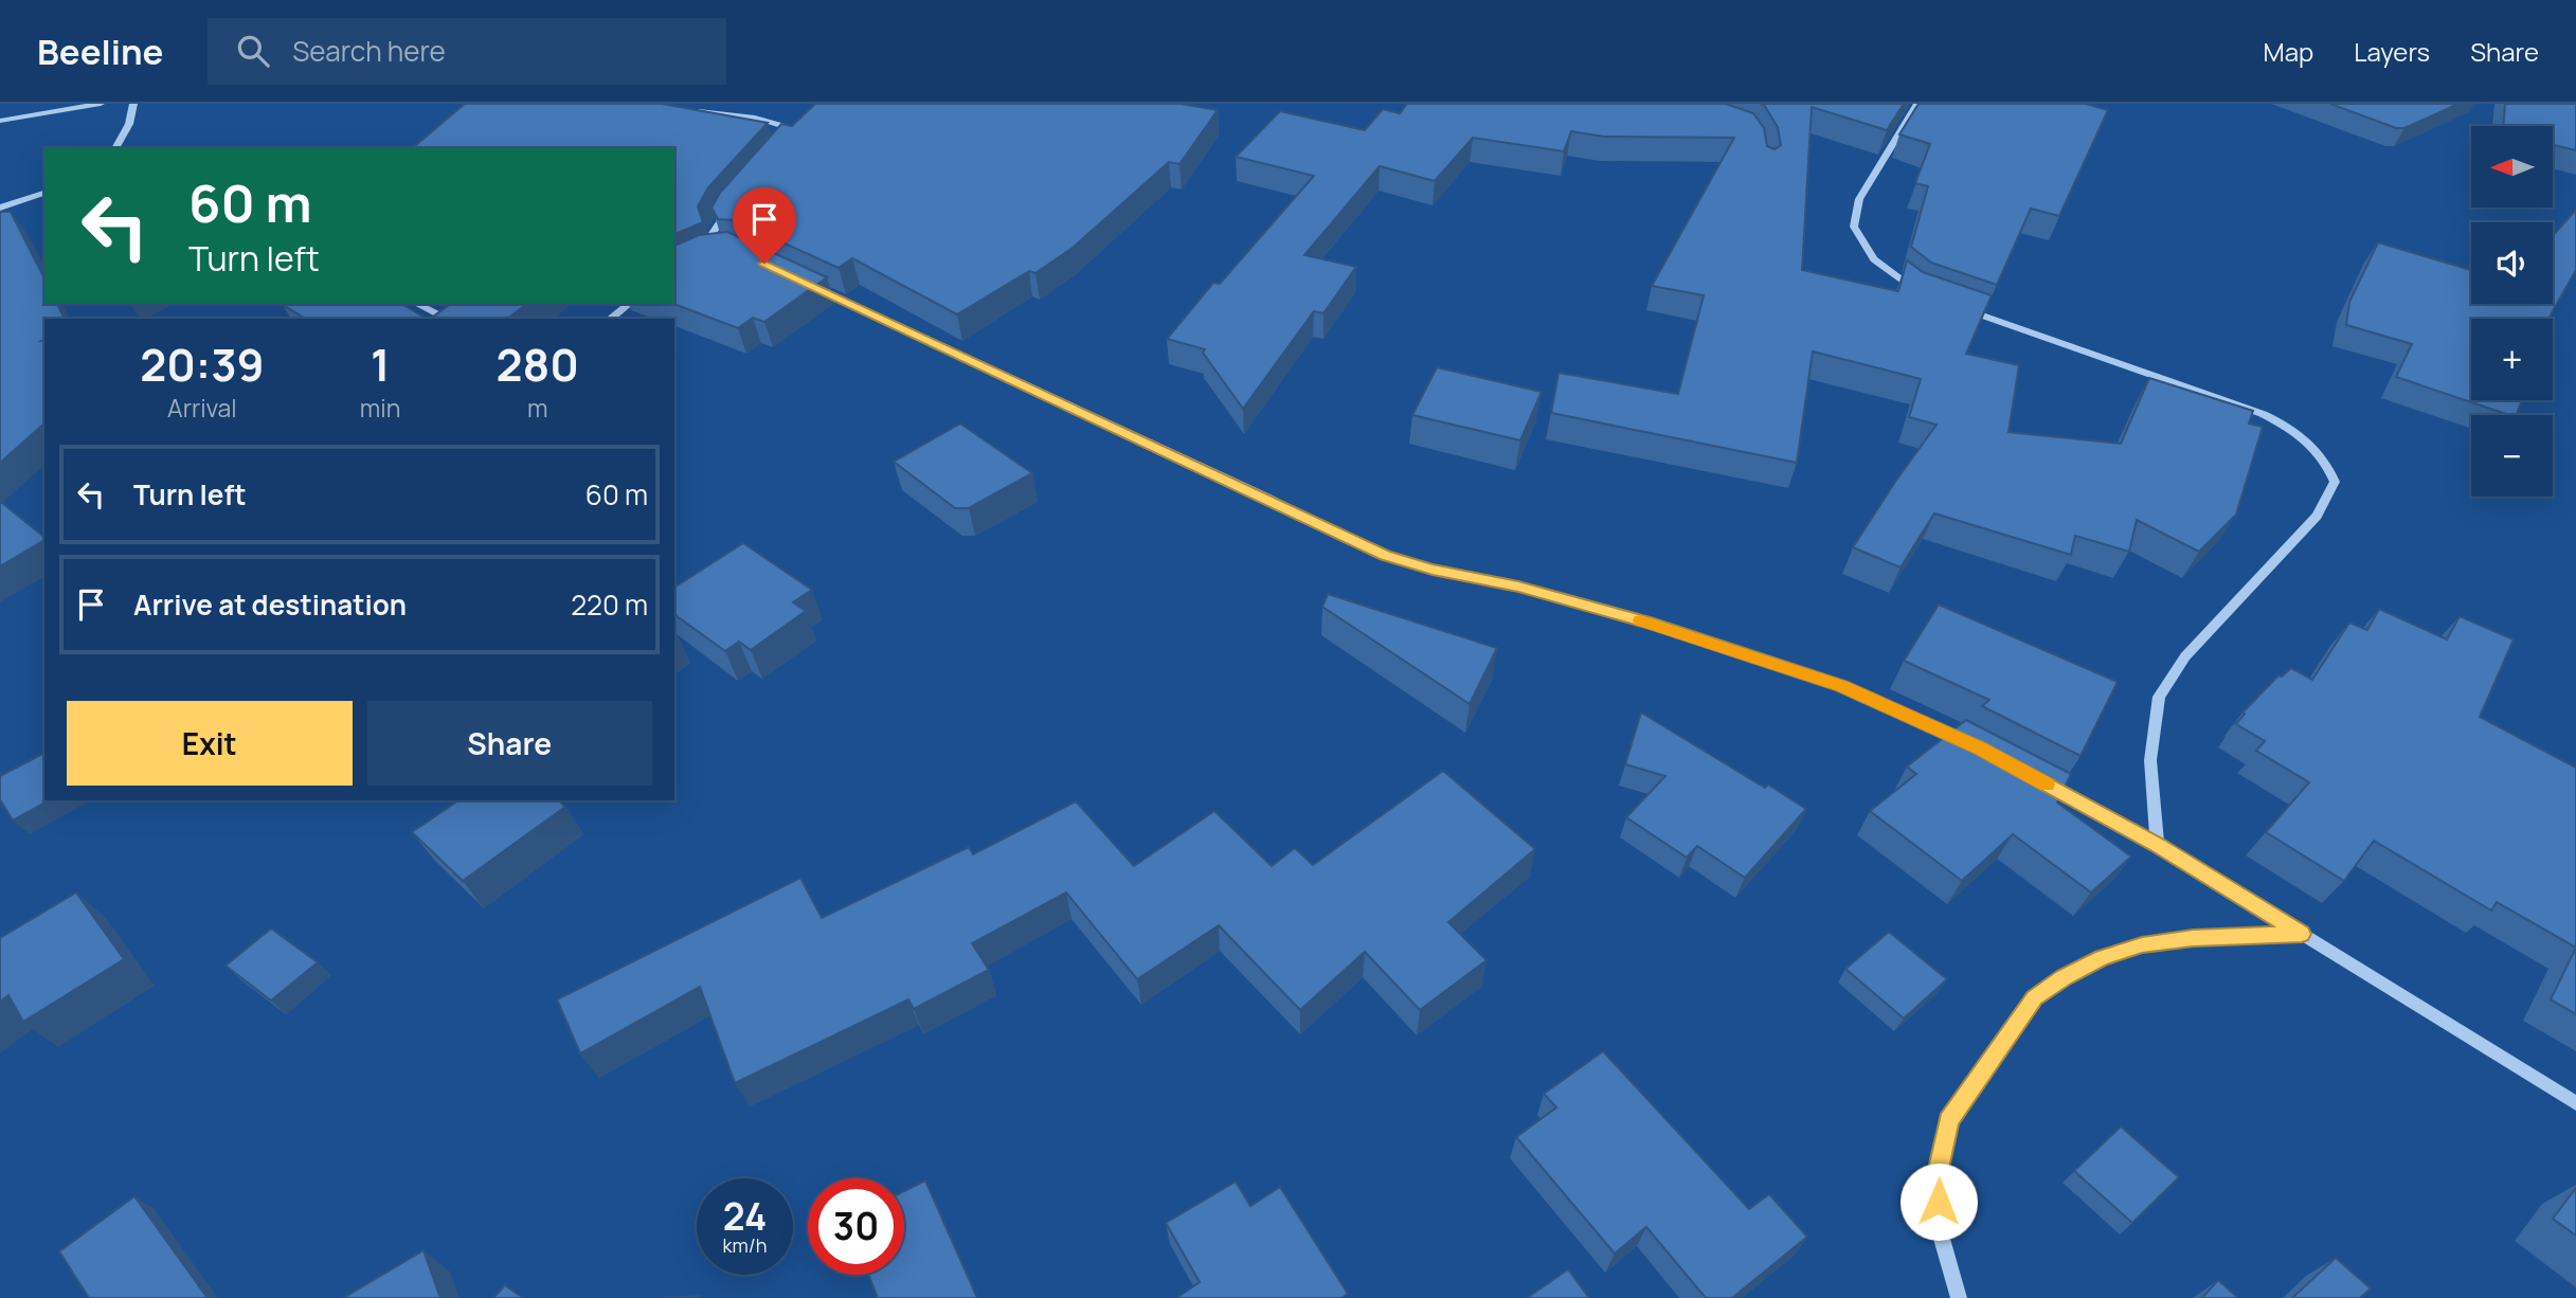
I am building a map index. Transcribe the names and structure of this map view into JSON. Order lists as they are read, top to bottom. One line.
{"north":"left","page":{"header":"Beeline","search":"Search here","nav":["Map","Layers","Share"],"map_buttons":["+","−"],"turn":["60 m","Turn left"],"eta":["20:39","Arrival","1","min","280","m"],"list":[{"name":"Turn left","value":"60 m"},{"name":"Arrive at destination","value":"220 m"}],"buttons":["Exit","Share"],"speed":"24 km/h","limit":"30"}}
